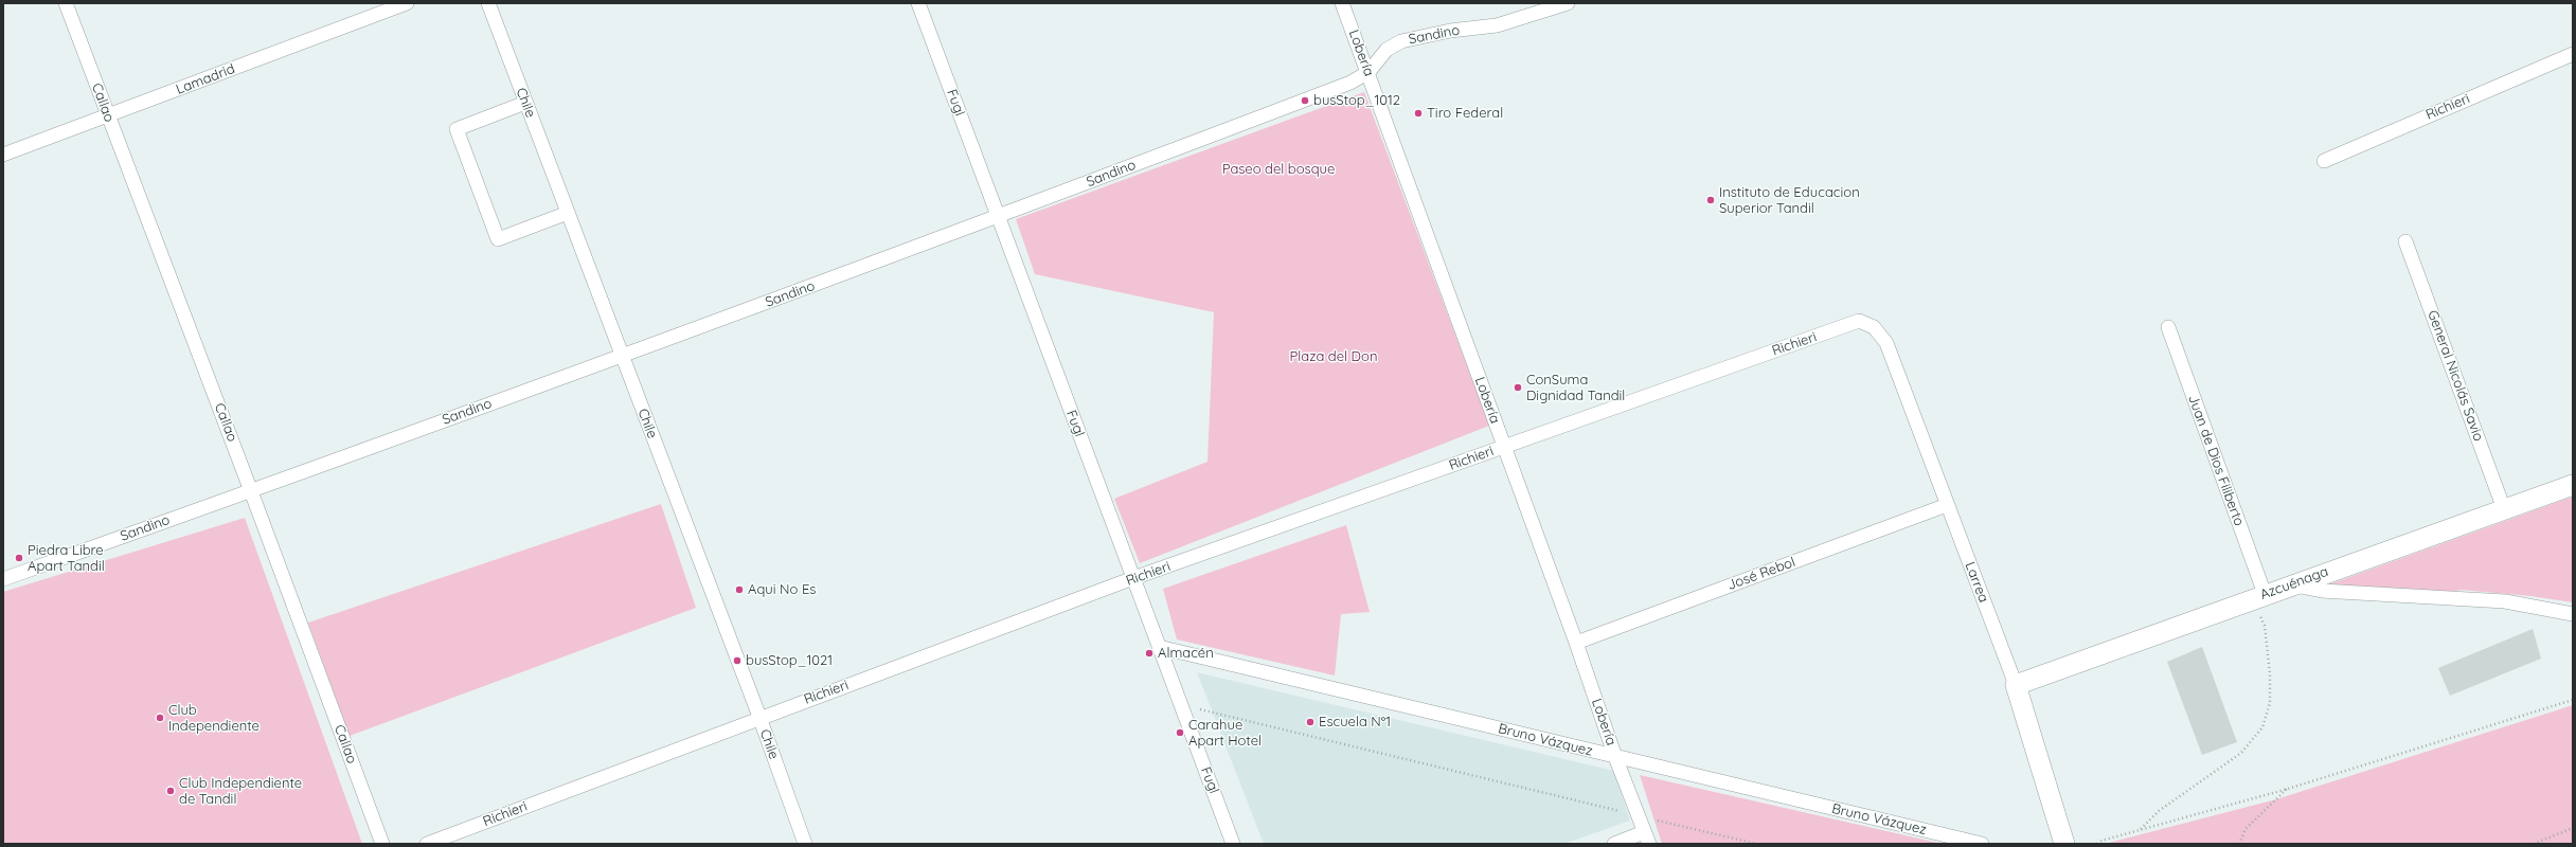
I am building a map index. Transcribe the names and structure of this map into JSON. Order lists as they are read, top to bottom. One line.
{"streets":{"main road":["Larrea","Azcuénaga"],"street":["Sandino","Lobería","Lamadrid","Callao","Chile","Fugl","Richieri","General Nicolás Savio","Juan de Dios Filiberto","José Rebol","Bruno Vázquez"]},"crossings":[["Sandino","Lobería"],["Sandino","Callao"],["Sandino","Chile"],["Sandino","Fugl"],["Lobería","Richieri"],["Lobería","José Rebol"],["Lobería","Bruno Vázquez"],["Lamadrid","Callao"],["Chile","Richieri"],["Fugl","Richieri"],["Fugl","Bruno Vázquez"],["Richieri","Larrea"],["General Nicolás Savio","Azcuénaga"],["Juan de Dios Filiberto","Azcuénaga"],["José Rebol","Larrea"],["Larrea","Azcuénaga"]],"parks":["Paseo del bosque","Plaza del Don"],"places":["busStop_1012","Tiro Federal","Instituto de Educacion Superior Tandil","ConSuma Dignidad Tandil","Piedra Libre Apart Tandil","Aqui No Es","Almacén","busStop_1021","Club Independiente","Escuela N°1","Carahue Apart Hotel","Club Independiente de Tandil"]}
